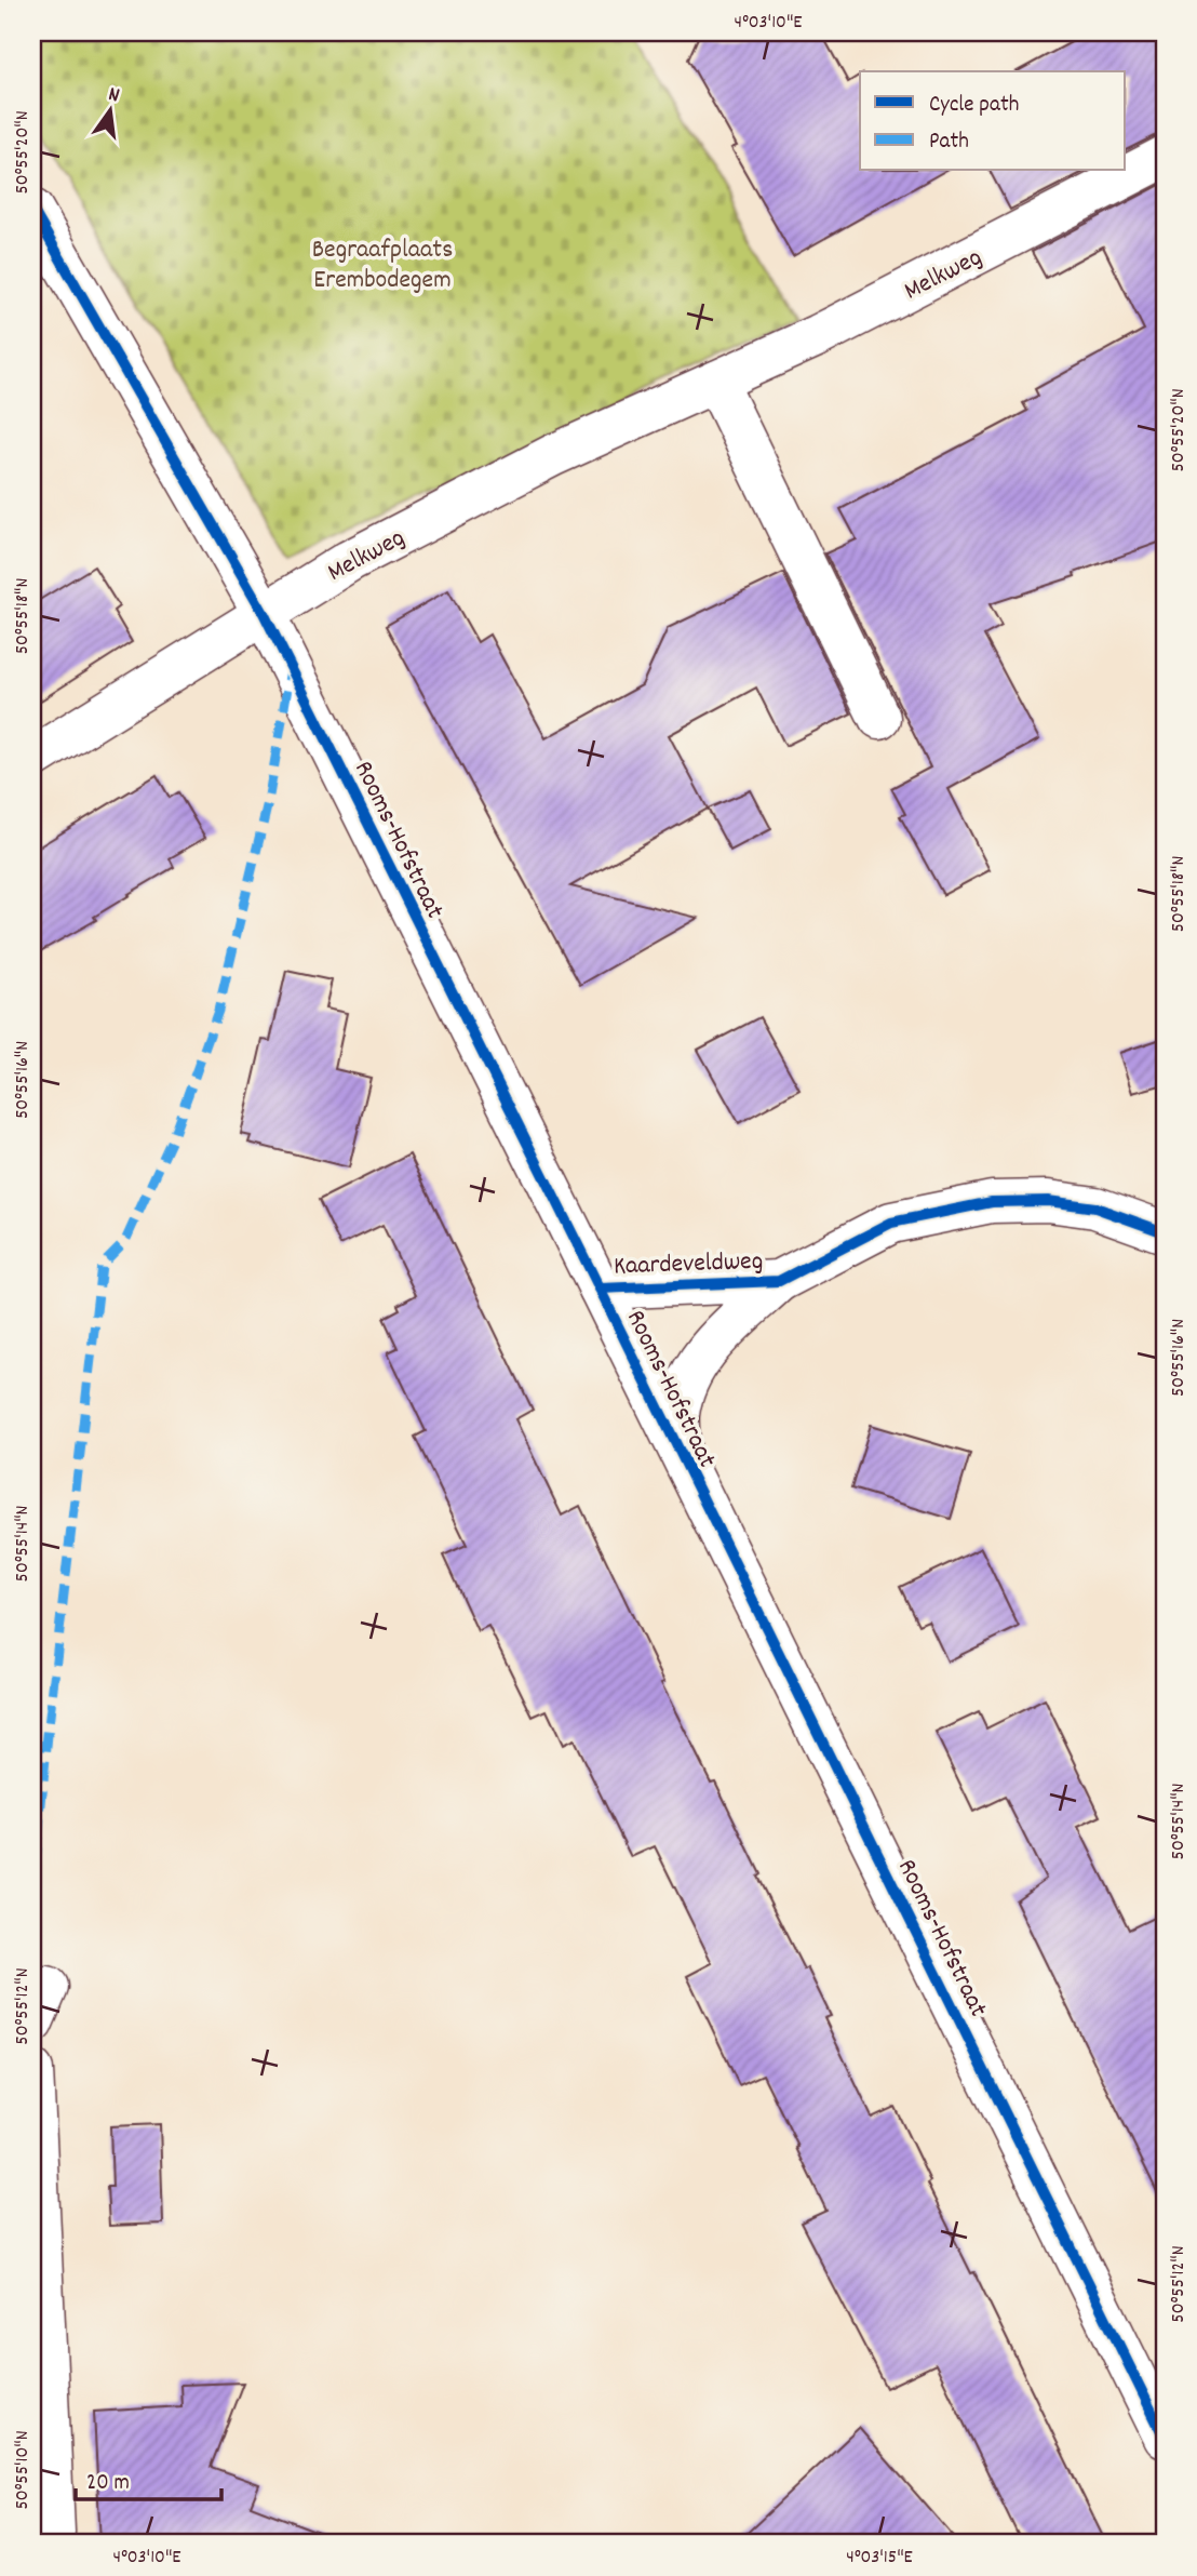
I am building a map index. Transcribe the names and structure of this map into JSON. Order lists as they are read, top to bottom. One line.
{"streets":{"street":["Melkweg","Rooms-Hofstraat","Kaardeveldweg"]},"crossings":[["Melkweg","Rooms-Hofstraat"],["Rooms-Hofstraat","Kaardeveldweg"]],"parks":["Begraafplaats Erembodegem"],"legend":["Cycle path","Path"],"scale_bar":"20 m","north":"top","coordinates":["4°03'10\"E","50°55'20\"N","50°55'18\"N","50°55'16\"N","50°55'14\"N","50°55'12\"N","50°55'10\"N","4°03'15\"E"]}
